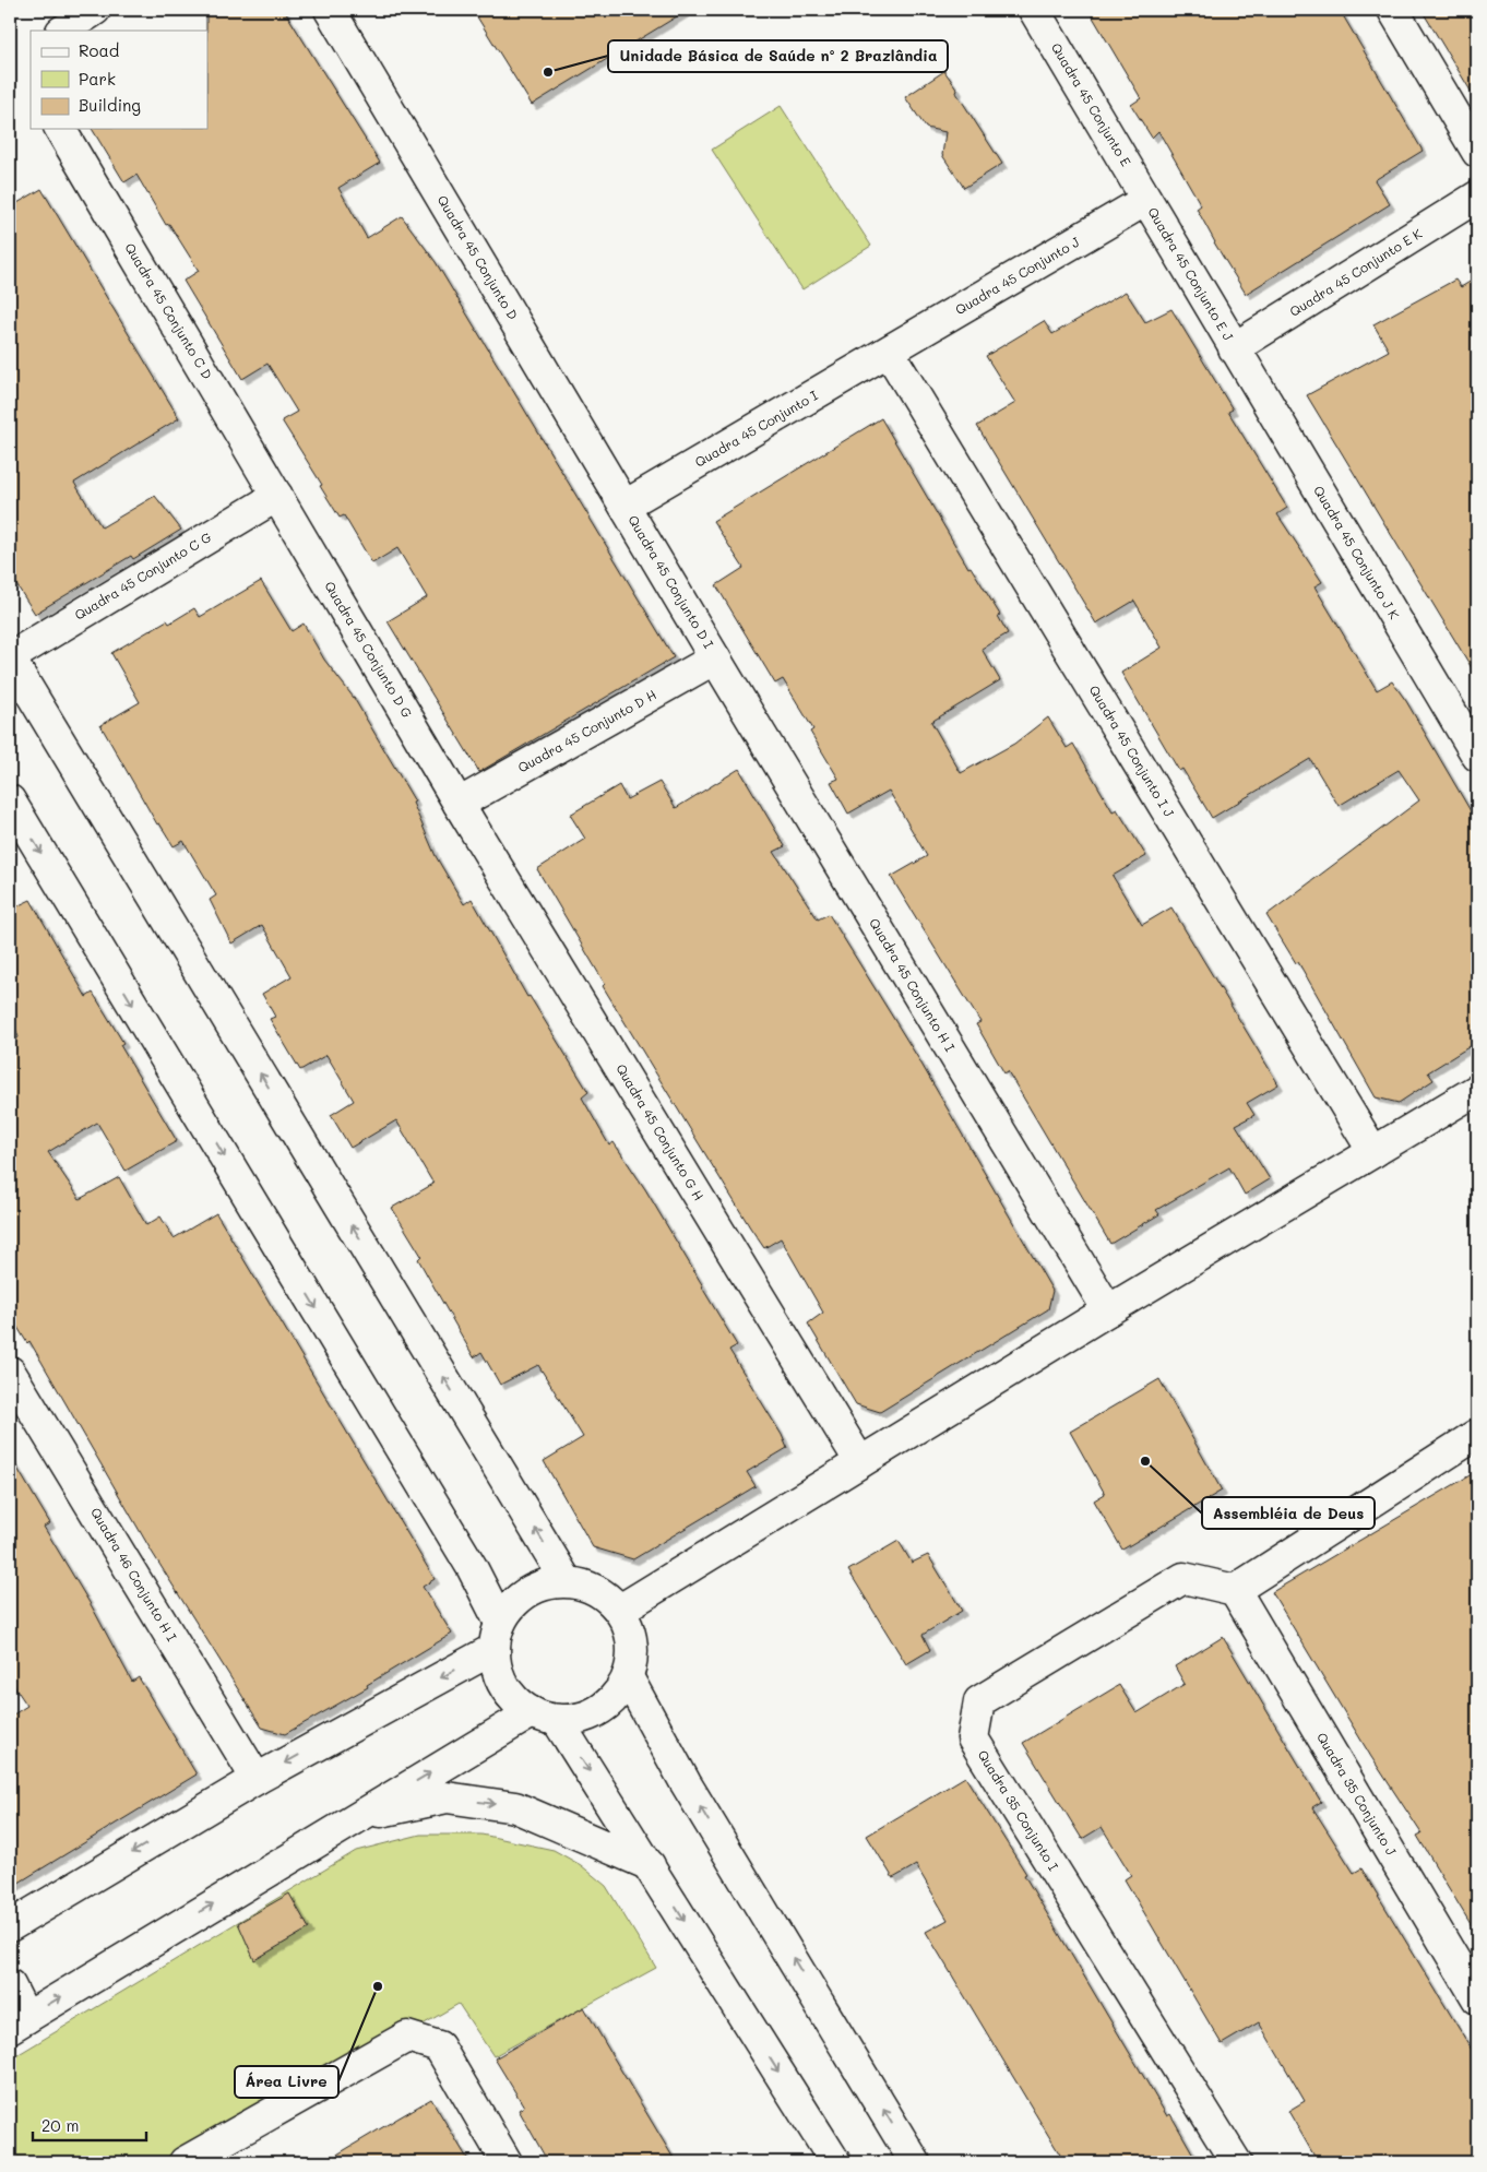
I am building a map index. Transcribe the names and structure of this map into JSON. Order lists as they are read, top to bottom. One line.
{"streets":{"street":["Quadra 45 Conjunto E","Quadra 45 Conjunto D","Quadra 45 Conjunto E K","Quadra 45 Conjunto E J","Quadra 45 Conjunto J","Quadra 45 Conjunto C D","Quadra 45 Conjunto I","Quadra 45 Conjunto J K","Quadra 45 Conjunto C G","Quadra 45 Conjunto D I","Quadra 45 Conjunto D G","Quadra 45 Conjunto D H","Quadra 45 Conjunto I J","Quadra 45 Conjunto H I","Quadra 45 Conjunto G H","Quadra 46 Conjunto H I","Quadra 35 Conjunto J","Quadra 35 Conjunto I"]},"crossings":[["Quadra 45 Conjunto E","Quadra 45 Conjunto E J"],["Quadra 45 Conjunto E","Quadra 45 Conjunto J"],["Quadra 45 Conjunto D","Quadra 45 Conjunto I"],["Quadra 45 Conjunto D","Quadra 45 Conjunto D I"],["Quadra 45 Conjunto E K","Quadra 45 Conjunto E J"],["Quadra 45 Conjunto E K","Quadra 45 Conjunto J K"],["Quadra 45 Conjunto E J","Quadra 45 Conjunto J"],["Quadra 45 Conjunto E J","Quadra 45 Conjunto J K"],["Quadra 45 Conjunto J","Quadra 45 Conjunto I"],["Quadra 45 Conjunto J","Quadra 45 Conjunto I J"],["Quadra 45 Conjunto C D","Quadra 45 Conjunto C G"],["Quadra 45 Conjunto C D","Quadra 45 Conjunto D G"],["Quadra 45 Conjunto I","Quadra 45 Conjunto D I"],["Quadra 45 Conjunto I","Quadra 45 Conjunto I J"],["Quadra 45 Conjunto C G","Quadra 45 Conjunto D G"],["Quadra 45 Conjunto D I","Quadra 45 Conjunto D H"],["Quadra 45 Conjunto D I","Quadra 45 Conjunto H I"],["Quadra 45 Conjunto D G","Quadra 45 Conjunto D H"],["Quadra 45 Conjunto D G","Quadra 45 Conjunto G H"],["Quadra 45 Conjunto D H","Quadra 45 Conjunto H I"],["Quadra 45 Conjunto D H","Quadra 45 Conjunto G H"],["Quadra 35 Conjunto J","Quadra 35 Conjunto I"]],"places":["Unidade Básica de Saúde nº 2 Brazlândia","Assembléia de Deus","Área Livre"],"legend":["Road","Park","Building"],"scale_bar":"20 m"}
